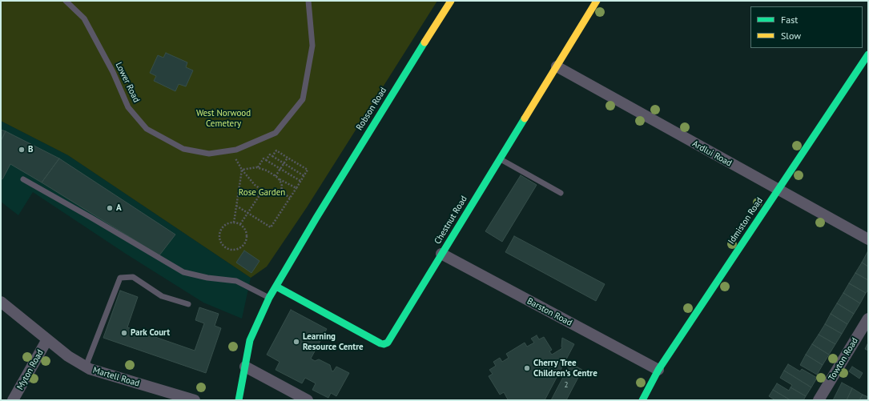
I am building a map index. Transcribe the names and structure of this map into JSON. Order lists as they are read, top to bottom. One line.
{"streets":{"street":["Robson Road","Ardlui Road","Chestnut Road","Idmiston Road","Barston Road","Towton Road","Myton Road","Martell Road"],"lane":["Lower Road"]},"crossings":[["Robson Road","Chestnut Road"],["Ardlui Road","Chestnut Road"],["Ardlui Road","Idmiston Road"],["Chestnut Road","Barston Road"],["Idmiston Road","Barston Road"],["Myton Road","Martell Road"]],"parks":["West Norwood Cemetery","Rose Garden"],"places":["B","A","Park Court","Learning Resource Centre","Cherry Tree Children's Centre"],"house_numbers":["2"],"legend":["Fast","Slow"]}
